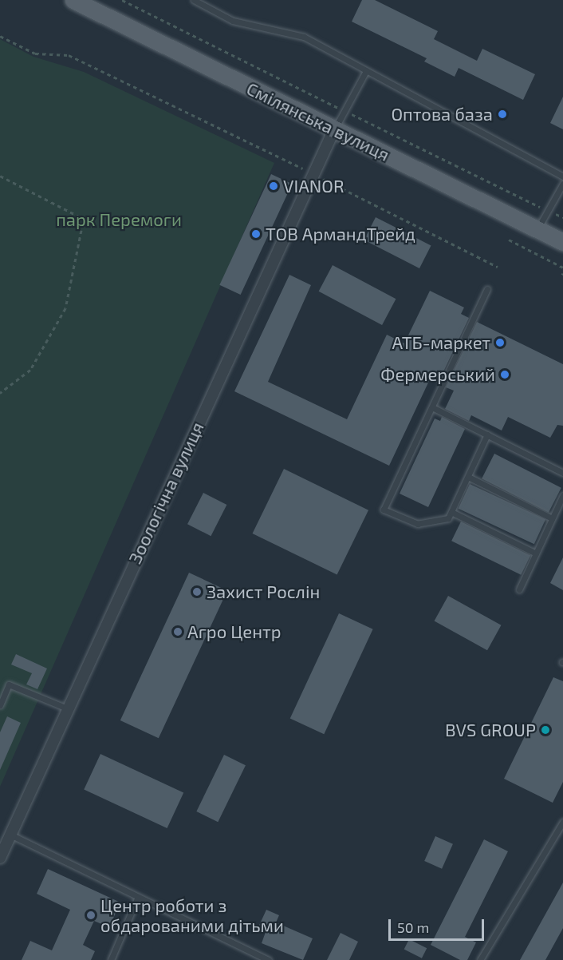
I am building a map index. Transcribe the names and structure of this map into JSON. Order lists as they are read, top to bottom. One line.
{"streets":{"main road":["Смілянська вулиця"],"street":["Зоологічна вулиця"]},"crossings":[["Смілянська вулиця","Зоологічна вулиця"]],"parks":["парк Перемоги"],"places":["Оптова база","VIANOR","ТОВ АрмандТрейд","АТБ-маркет","Фермерський","Захист Рослін","Агро Центр","BVS GROUP","Центр роботи з обдарованими дітьми"],"scale_bar":"50 m"}
